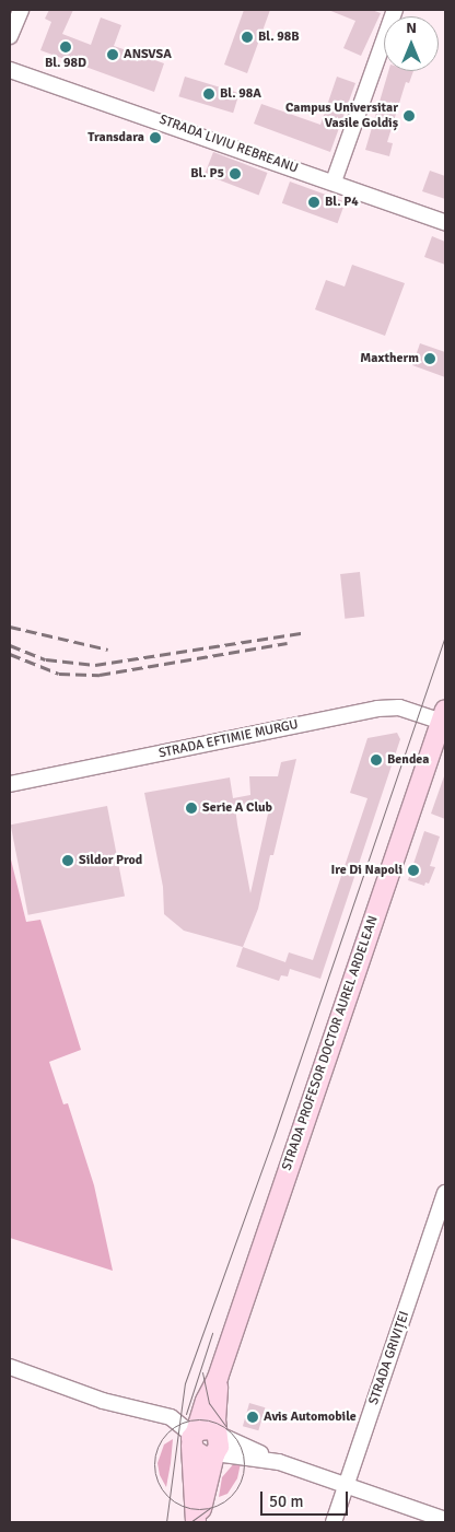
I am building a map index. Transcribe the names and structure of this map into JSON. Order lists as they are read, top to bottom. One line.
{"streets":{"main road":["STRADA PROFESOR DOCTOR AUREL ARDELEAN"],"street":["STRADA LIVIU REBREANU","STRADA EFTIMIE MURGU","STRADA GRIVIȚEI"]},"crossings":[["STRADA EFTIMIE MURGU","STRADA PROFESOR DOCTOR AUREL ARDELEAN"]],"places":["Bl. 98B","Bl. 98D","ANSVSA","Bl. 98A","Campus Universitar Vasile Goldiș","Transdara","Bl. P5","Bl. P4","Maxtherm","Bendea","Serie A Club","Sildor Prod","Ire Di Napoli","Avis Automobile"],"scale_bar":"50 m","north":"top"}
